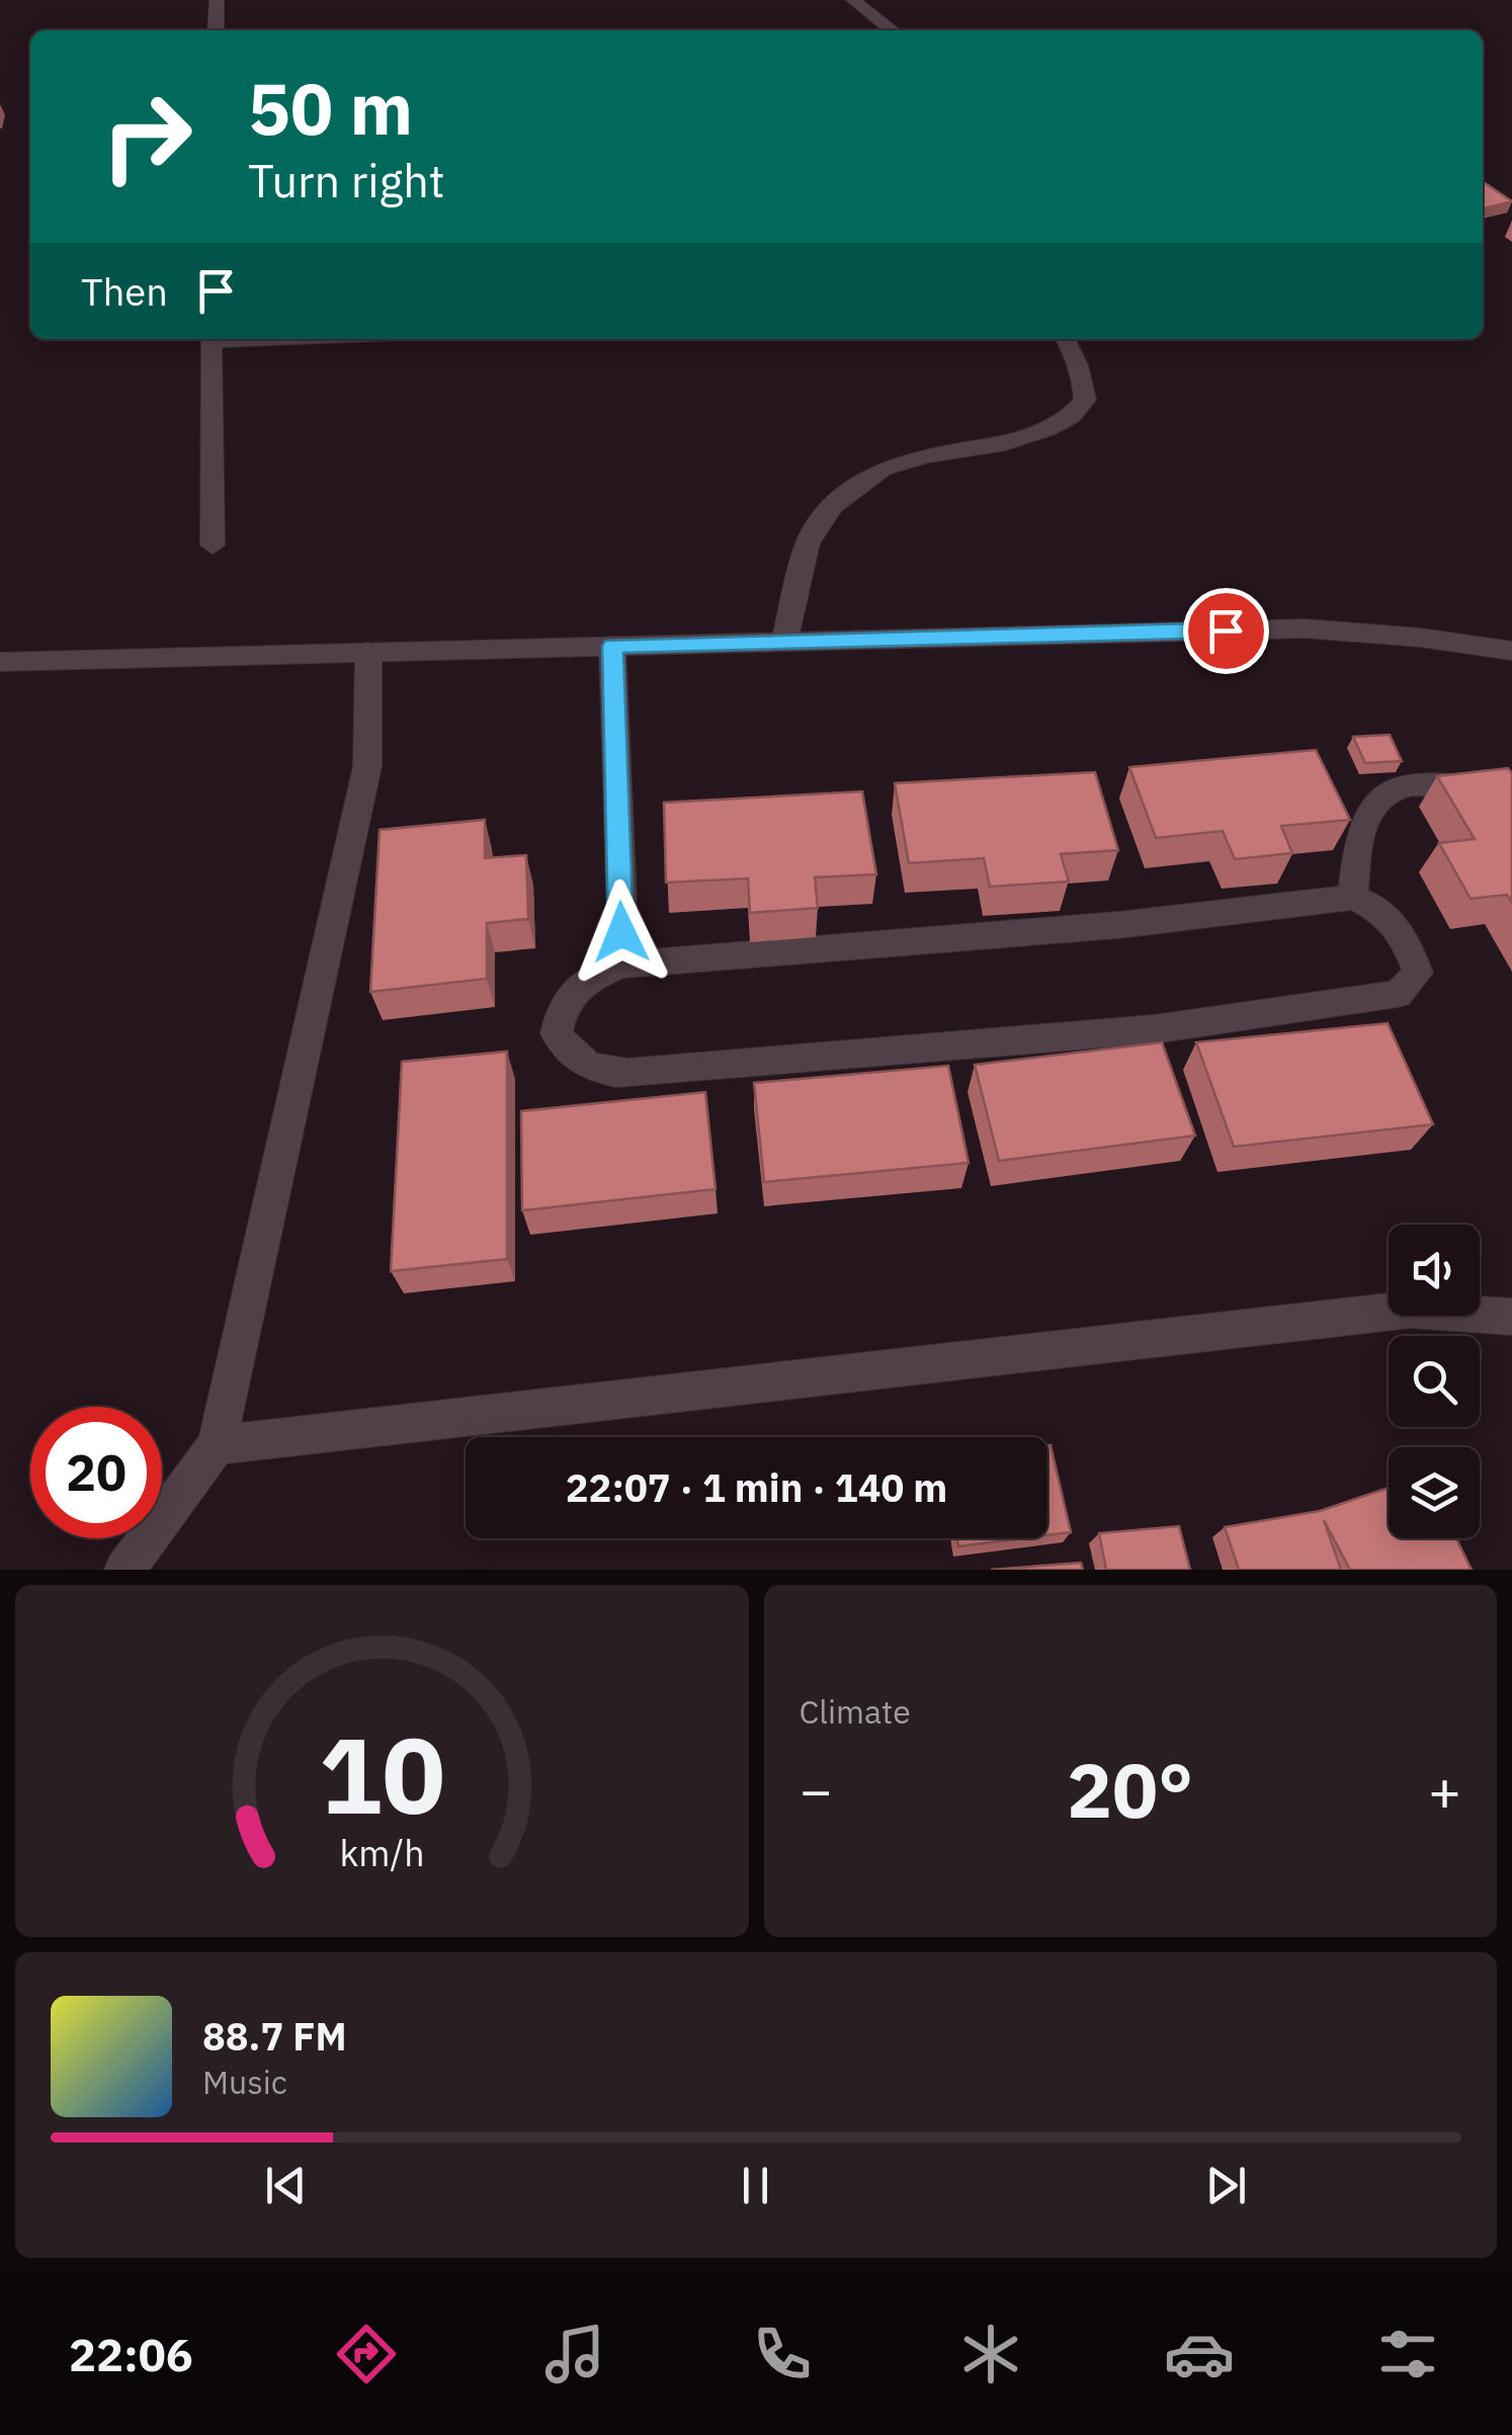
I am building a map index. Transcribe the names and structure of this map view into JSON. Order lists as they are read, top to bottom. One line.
{"page":{"turn":["50 m","Turn right"],"then":"Then","limit":"20","trip":"22:07 · 1 min · 140 m","tile":"Climate","heat":["−","20°","+"],"song":["88.7 FM","Music"],"tabs":"22:06","gauge":["10","km/h"]}}
